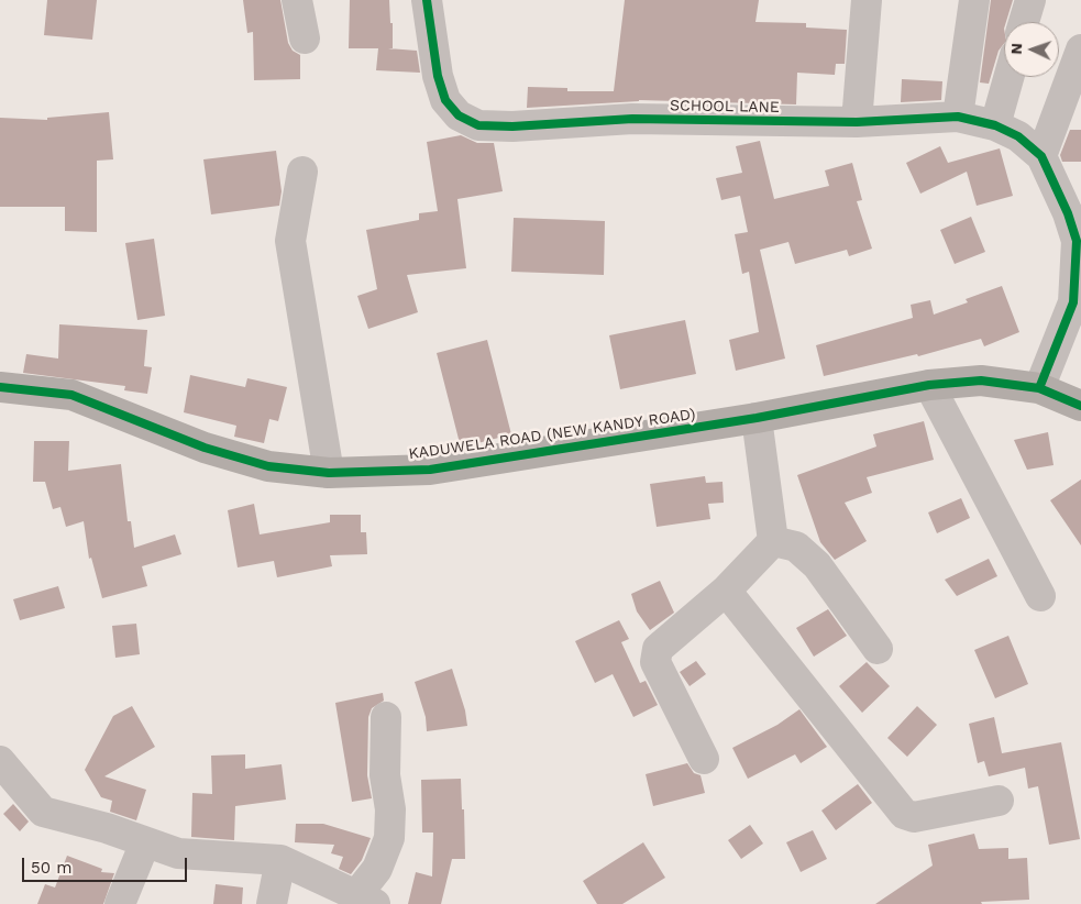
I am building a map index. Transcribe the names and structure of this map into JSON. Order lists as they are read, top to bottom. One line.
{"streets":{"main road":["KADUWELA ROAD (NEW KANDY ROAD)"],"street":["SCHOOL LANE"]},"crossings":[["SCHOOL LANE","KADUWELA ROAD (NEW KANDY ROAD)"]],"scale_bar":"50 m","north":"left"}
